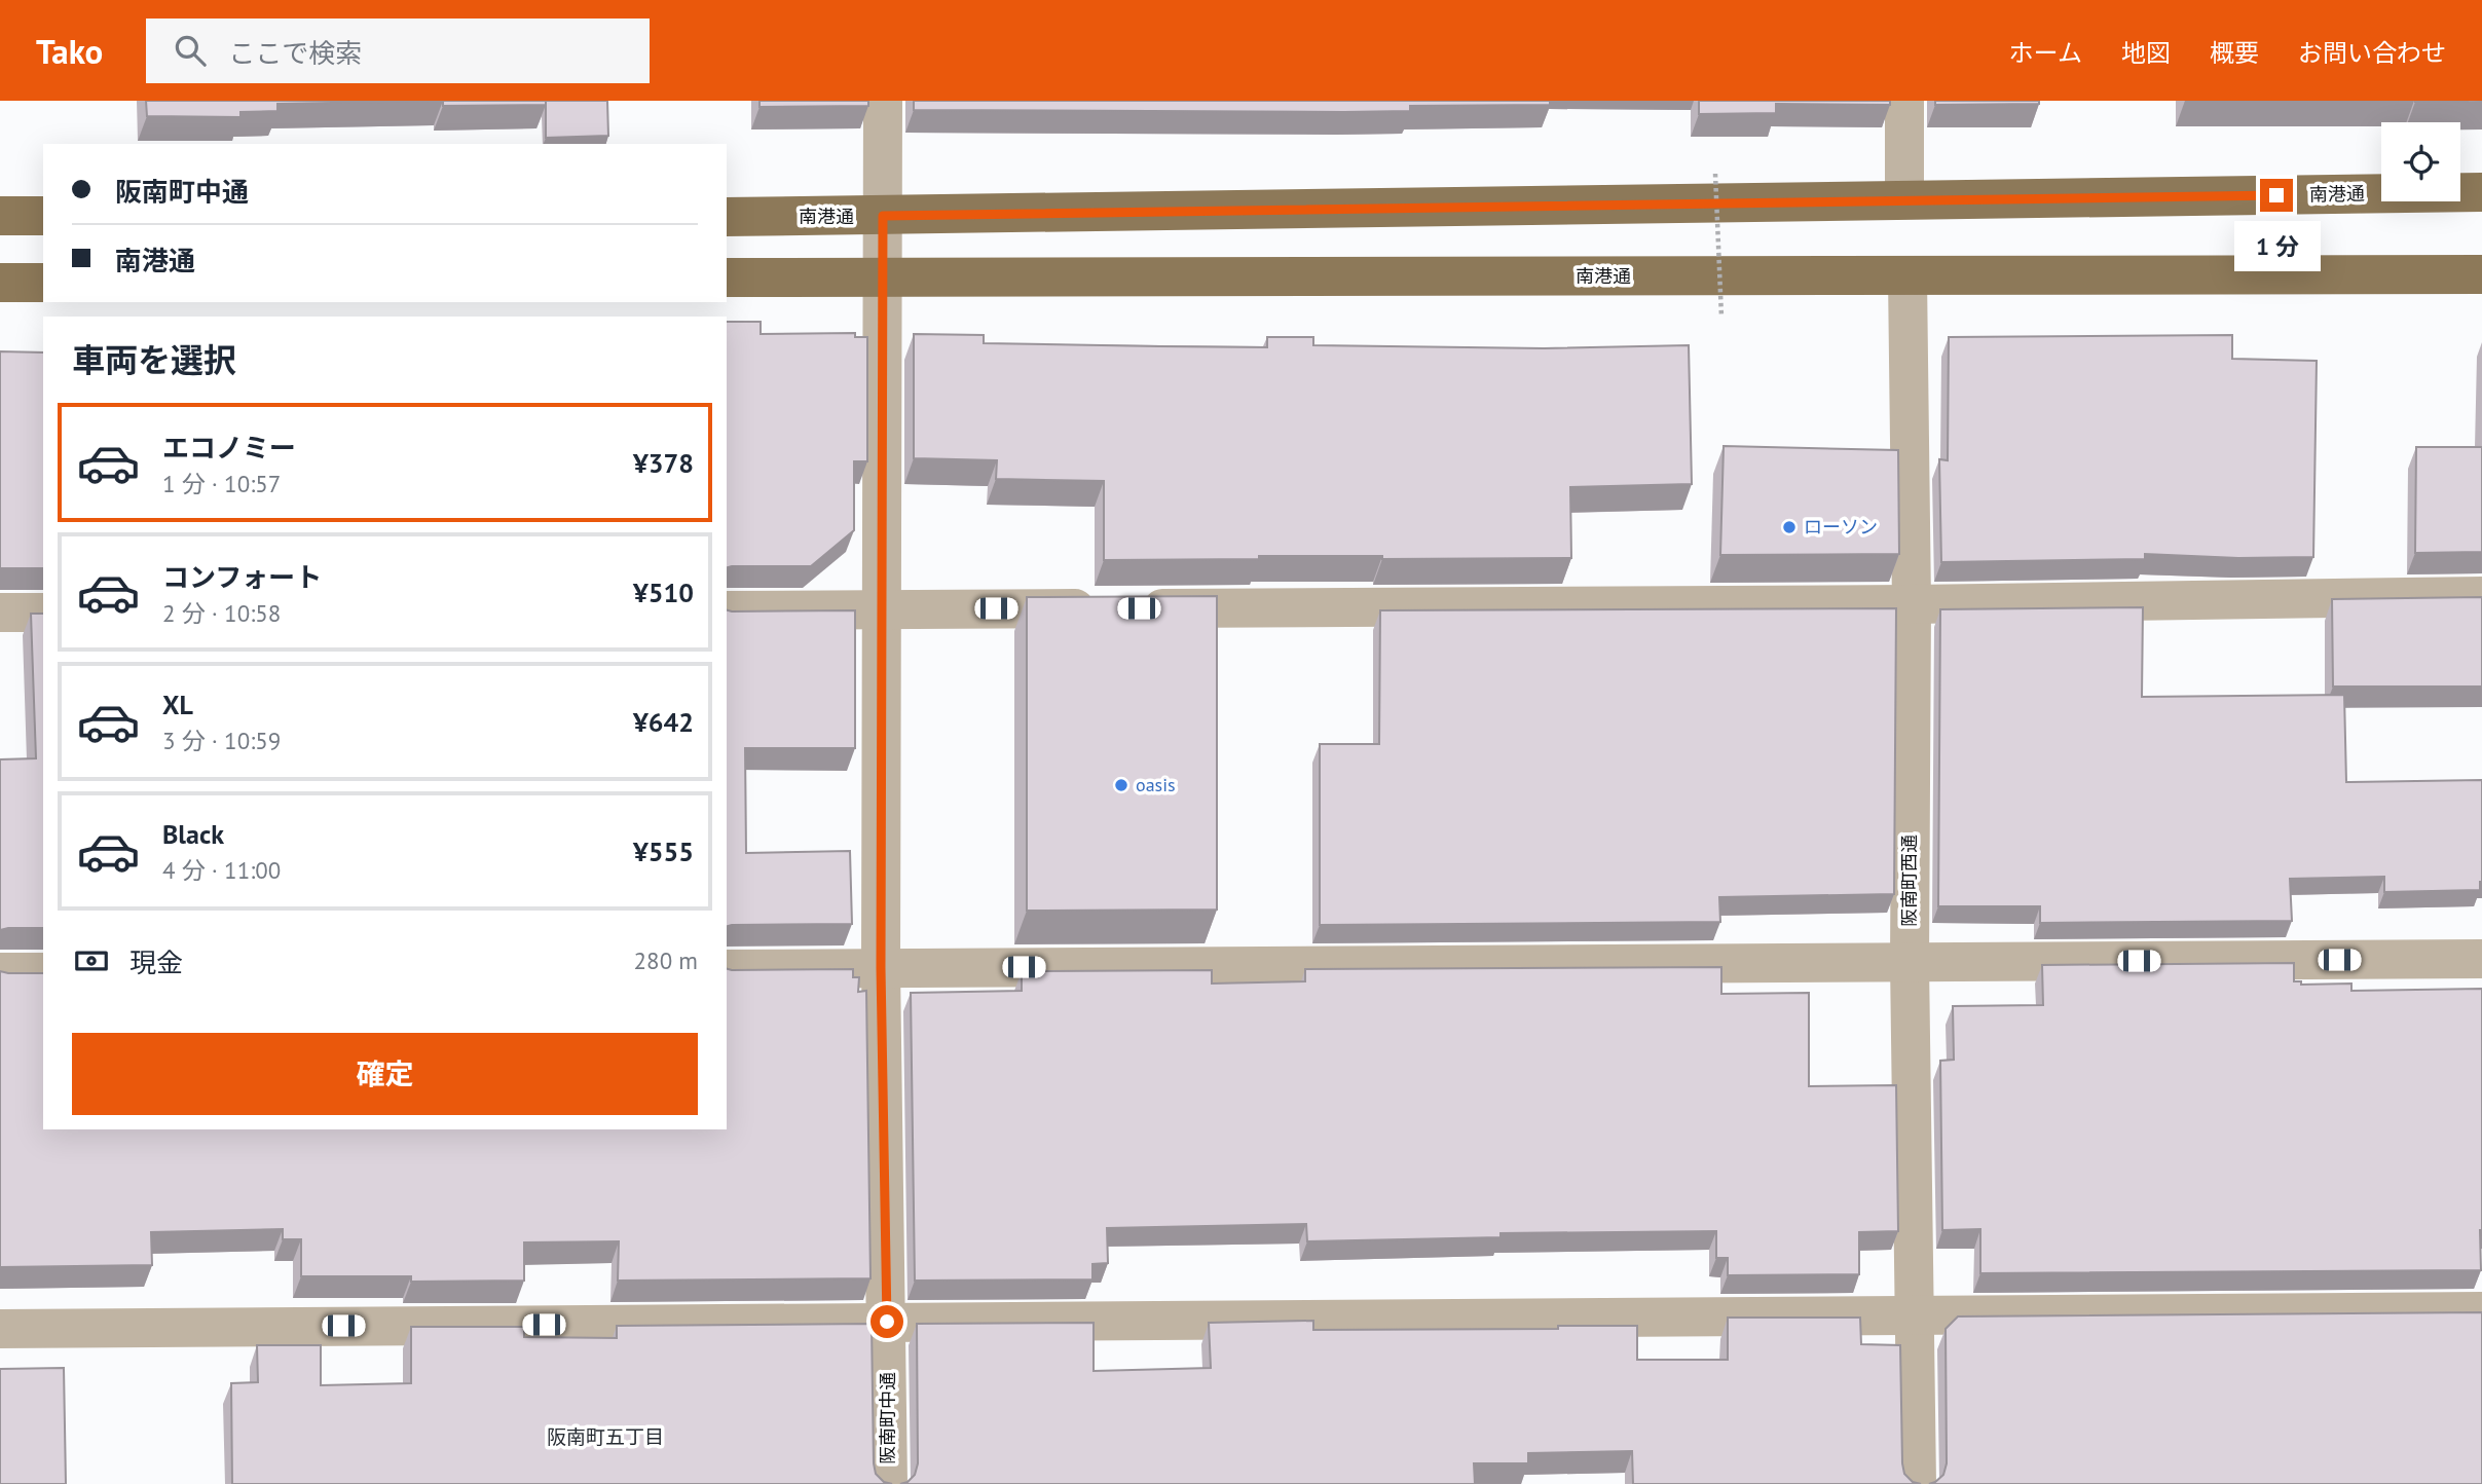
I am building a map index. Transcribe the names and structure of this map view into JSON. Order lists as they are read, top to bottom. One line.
{"streets":{"main road":["南港通"],"street":["阪南町西通","阪南町中通"]},"crossings":[["南港通","阪南町西通"],["南港通","阪南町中通"]],"districts":["阪南町五丁目"],"places":["ローソン","oasis"],"page":{"header":"Tako","search":"ここで検索","nav":["ホーム","地図","概要","お問い合わせ"],"banner":["阪南町中通","南港通"],"bubble":"1 分","heading":"車両を選択","list":[{"name":"エコノミー","note":"1 分 · 10:57","value":"¥378"},{"name":"コンフォート","note":"2 分 · 10:58","value":"¥510"},{"name":"XL","note":"3 分 · 10:59","value":"¥642"},{"name":"Black","note":"4 分 · 11:00","value":"¥555"}],"pay":["現金","280 m"],"buttons":"確定"}}
